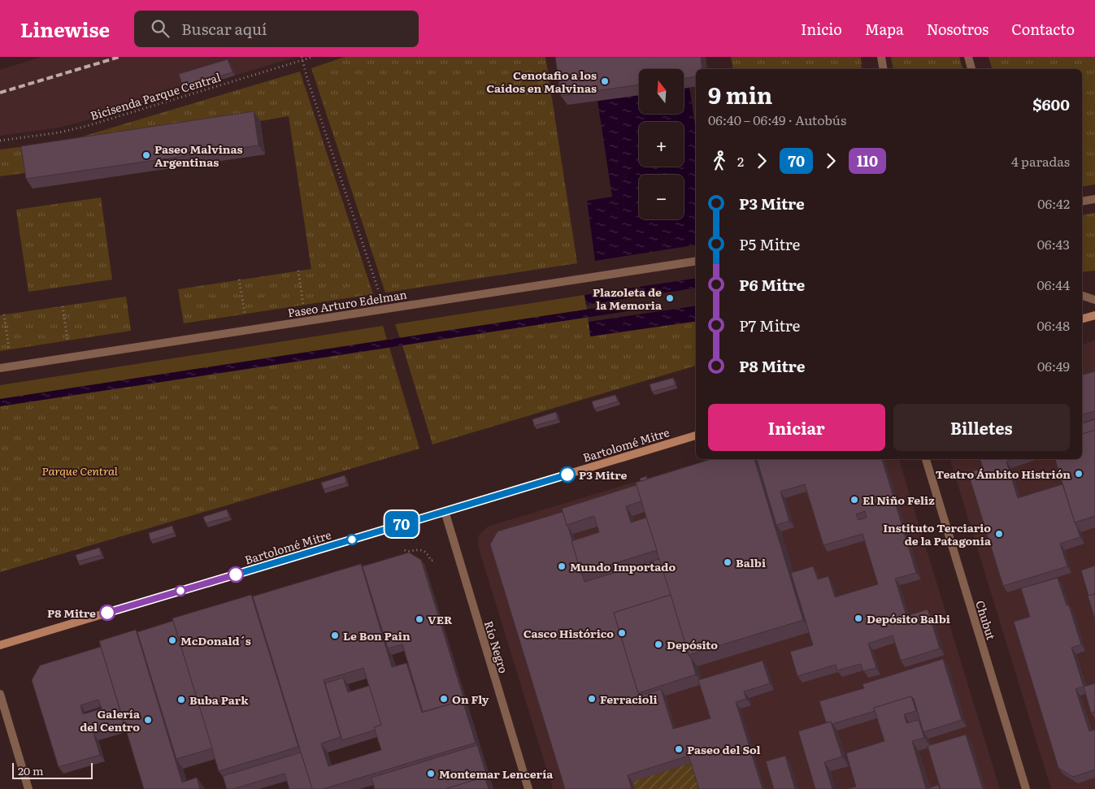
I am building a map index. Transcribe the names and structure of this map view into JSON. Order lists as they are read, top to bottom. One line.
{"streets":{"main road":["Bartolomé Mitre"],"street":["Paseo Arturo Edelman","Chubut","Río Negro"],"path":["Bicisenda Parque Central"]},"crossings":[["Bartolomé Mitre","Río Negro"]],"parks":["Parque Central"],"places":["Cenotafio a los Caídos en Malvinas","Paseo Malvinas Argentinas","Plazoleta de la Memoria","Teatro Ámbito Histrión","P3 Mitre","El Niño Feliz","Instituto Terciario de la Patagonia","Balbi","Mundo Importado","P8 Mitre","Depósito Balbi","VER","Casco Histórico","Le Bon Pain","McDonald´s","Depósito","On Fly","Ferracioli","Buba Park","Galería del Centro","Paseo del Sol","Montemar Lencería"],"lines":["bus line 70","bus line 110"],"scale_bar":"20 m","north":"top","page":{"header":"Linewise","search":"Buscar aquí","nav":["Inicio","Mapa","Nosotros","Contacto"],"on_map":"70","map_buttons":["+","−"],"heading":["9 min","06:40 – 06:49 · Autobús","$600"],"legs":["2","70","110","4 paradas"],"list":[{"name":"P3 Mitre","value":"06:42"},{"name":"P5 Mitre","value":"06:43"},{"name":"P6 Mitre","value":"06:44"},{"name":"P7 Mitre","value":"06:48"},{"name":"P8 Mitre","value":"06:49"}],"buttons":["Iniciar","Billetes"],"scale":"20 m"}}
